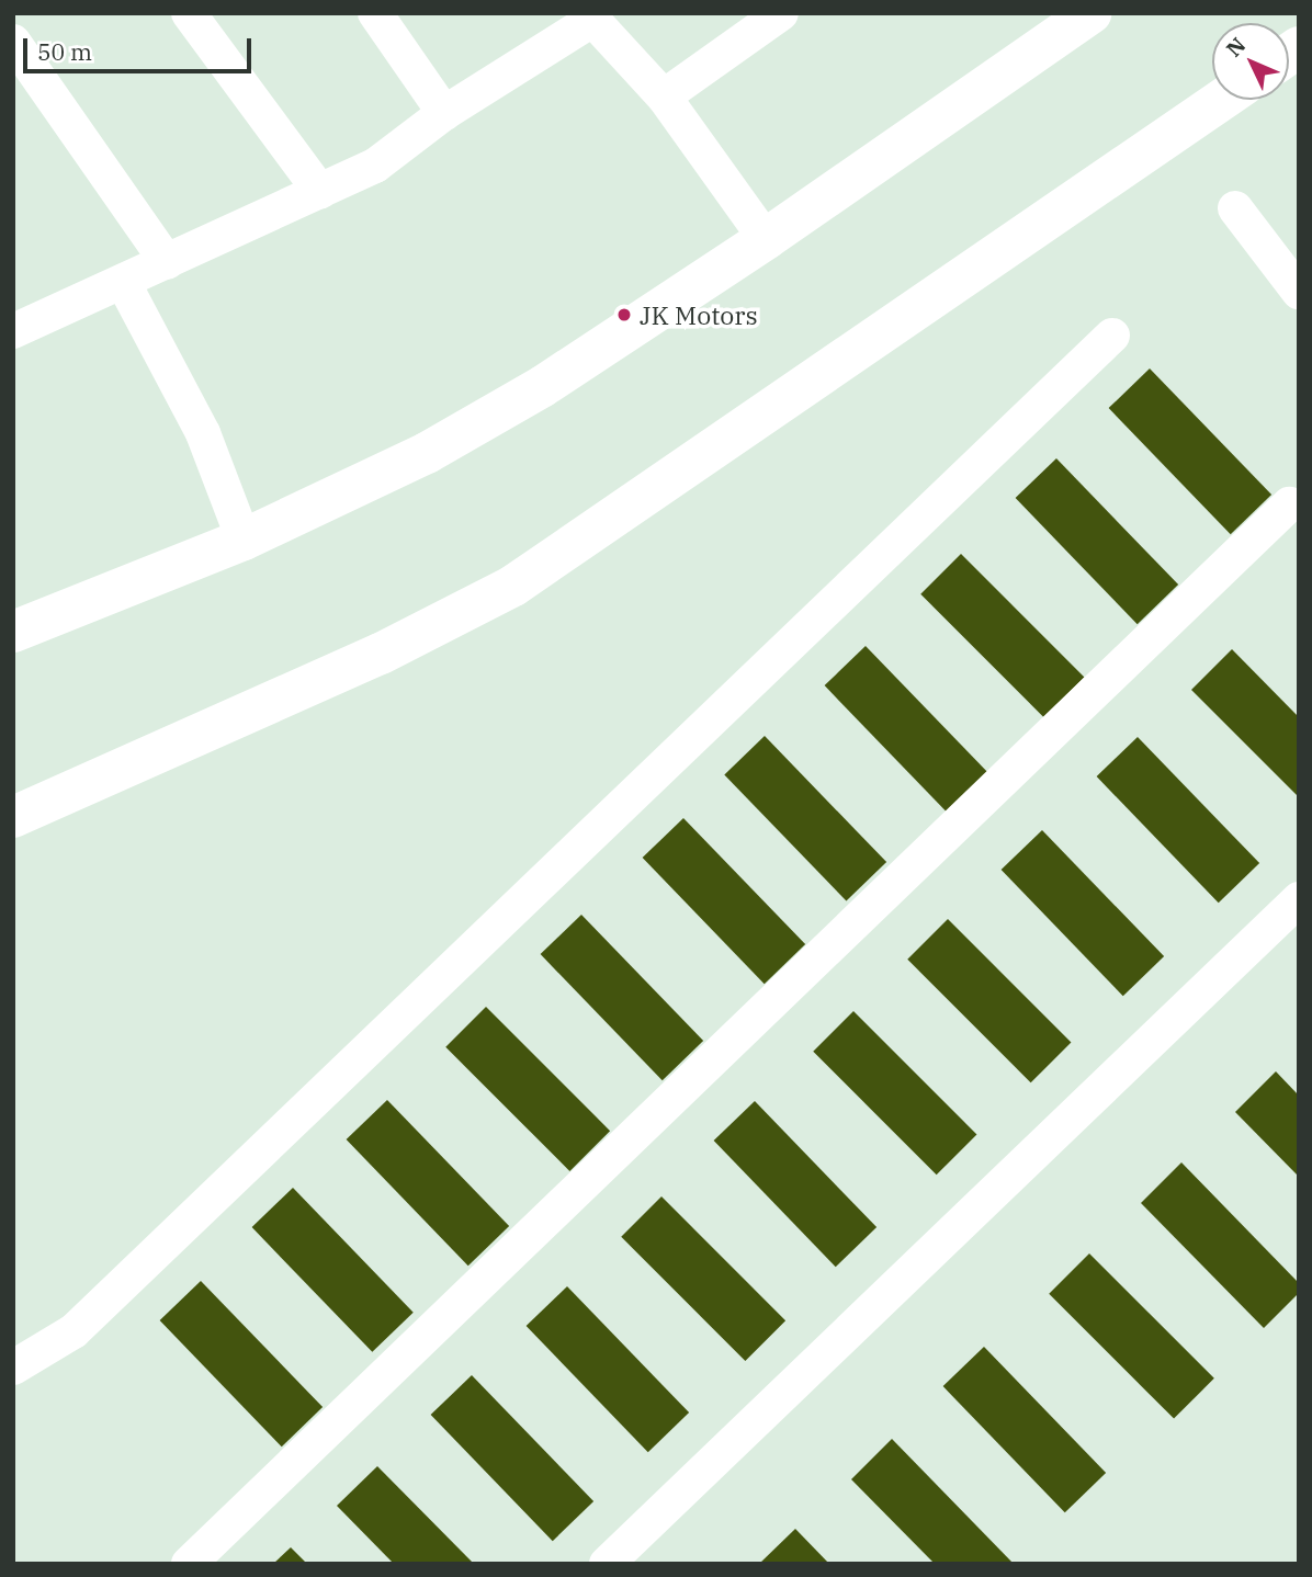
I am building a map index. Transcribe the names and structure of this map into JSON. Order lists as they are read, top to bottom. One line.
{"places":["JK Motors"],"scale_bar":"50 m","north":"top left"}
